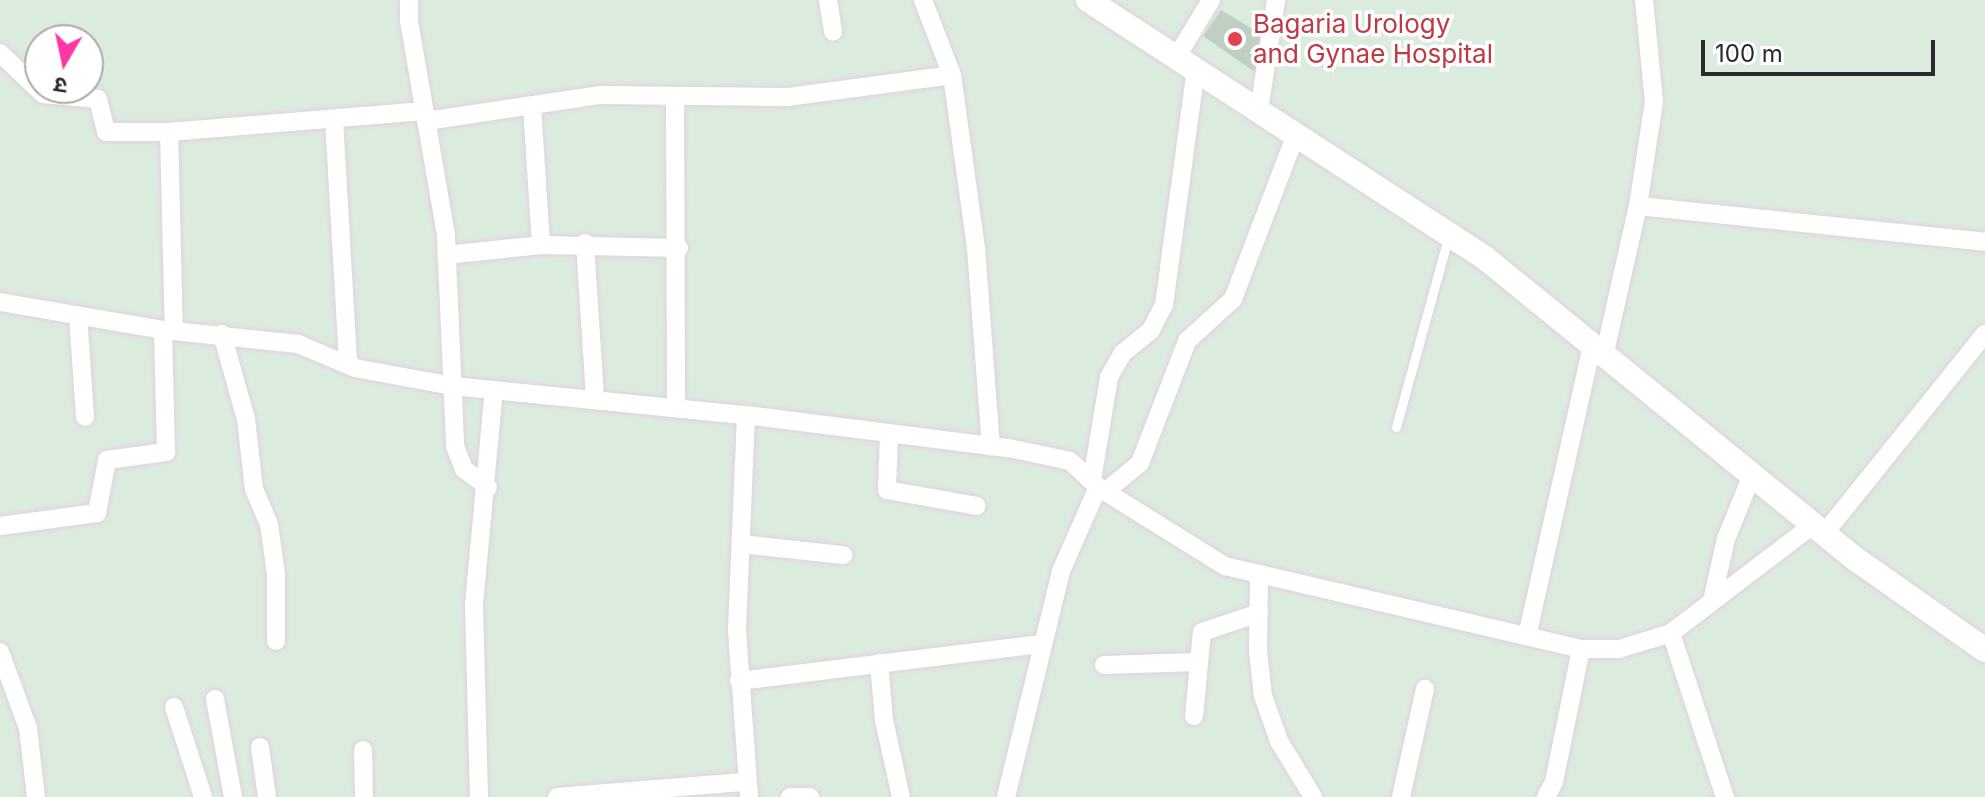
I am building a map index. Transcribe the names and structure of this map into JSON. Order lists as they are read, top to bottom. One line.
{"places":["Bagaria Urology and Gynae Hospital"],"scale_bar":"100 m","north":"bottom"}
